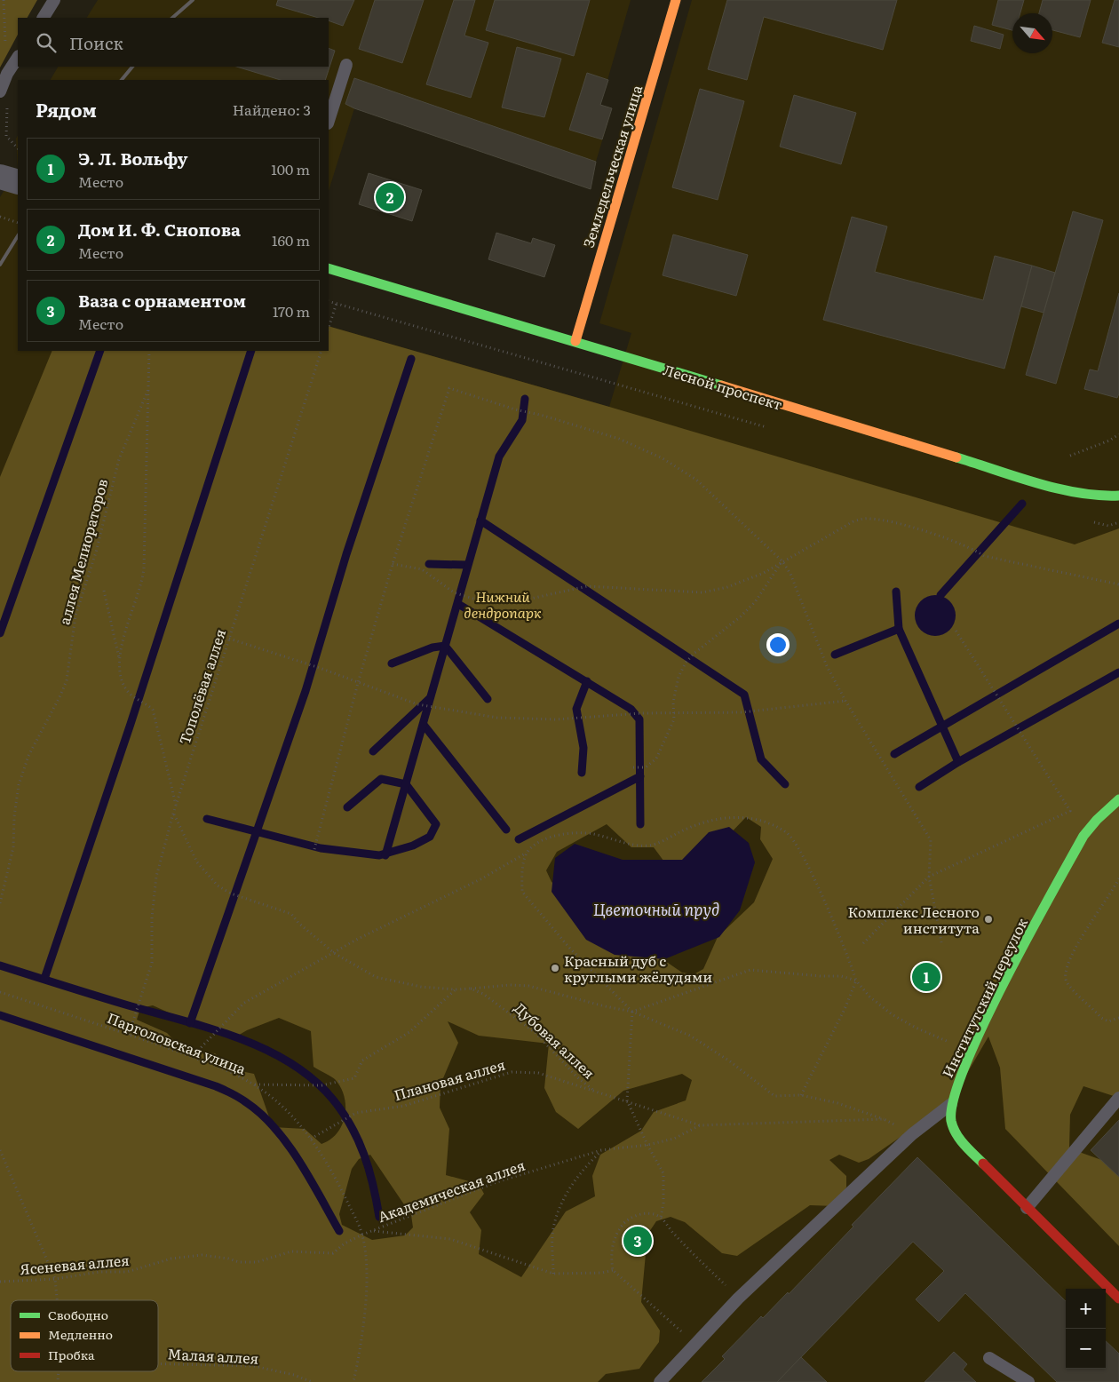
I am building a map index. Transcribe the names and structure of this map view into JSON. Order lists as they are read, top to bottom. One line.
{"streets":{"street":["Земледельческая улица","Лесной проспект","Институтский переулок"],"path":["аллея Мелиораторов","Тополёвая аллея","Дубовая аллея","Парголовская улица","Плановая аллея","Академическая аллея","Ясеневая аллея","Малая аллея"]},"crossings":[["Земледельческая улица","Лесной проспект"],["Тополёвая аллея","Парголовская улица"],["Дубовая аллея","Плановая аллея"],["Парголовская улица","Плановая аллея"],["Парголовская улица","Академическая аллея"],["Плановая аллея","Академическая аллея"],["Академическая аллея","Ясеневая аллея"]],"water":["Цветочный пруд"],"parks":["Нижний дендропарк"],"places":["Комплекс Лесного института","Красный дуб с круглыми жёлудями"],"legend":["Свободно","Медленно","Пробка"],"north":"bottom right","page":{"search":"Поиск","heading":["Рядом","Найдено: 3"],"list":[{"mark":"1","name":"Э. Л. Вольфу","note":"Место","value":"100 m"},{"mark":"2","name":"Дом И. Ф. Снопова","note":"Место","value":"160 m"},{"mark":"3","name":"Ваза с орнаментом","note":"Место","value":"170 m"}],"pins":["2","1","3"],"map_buttons":["+","−"]}}
